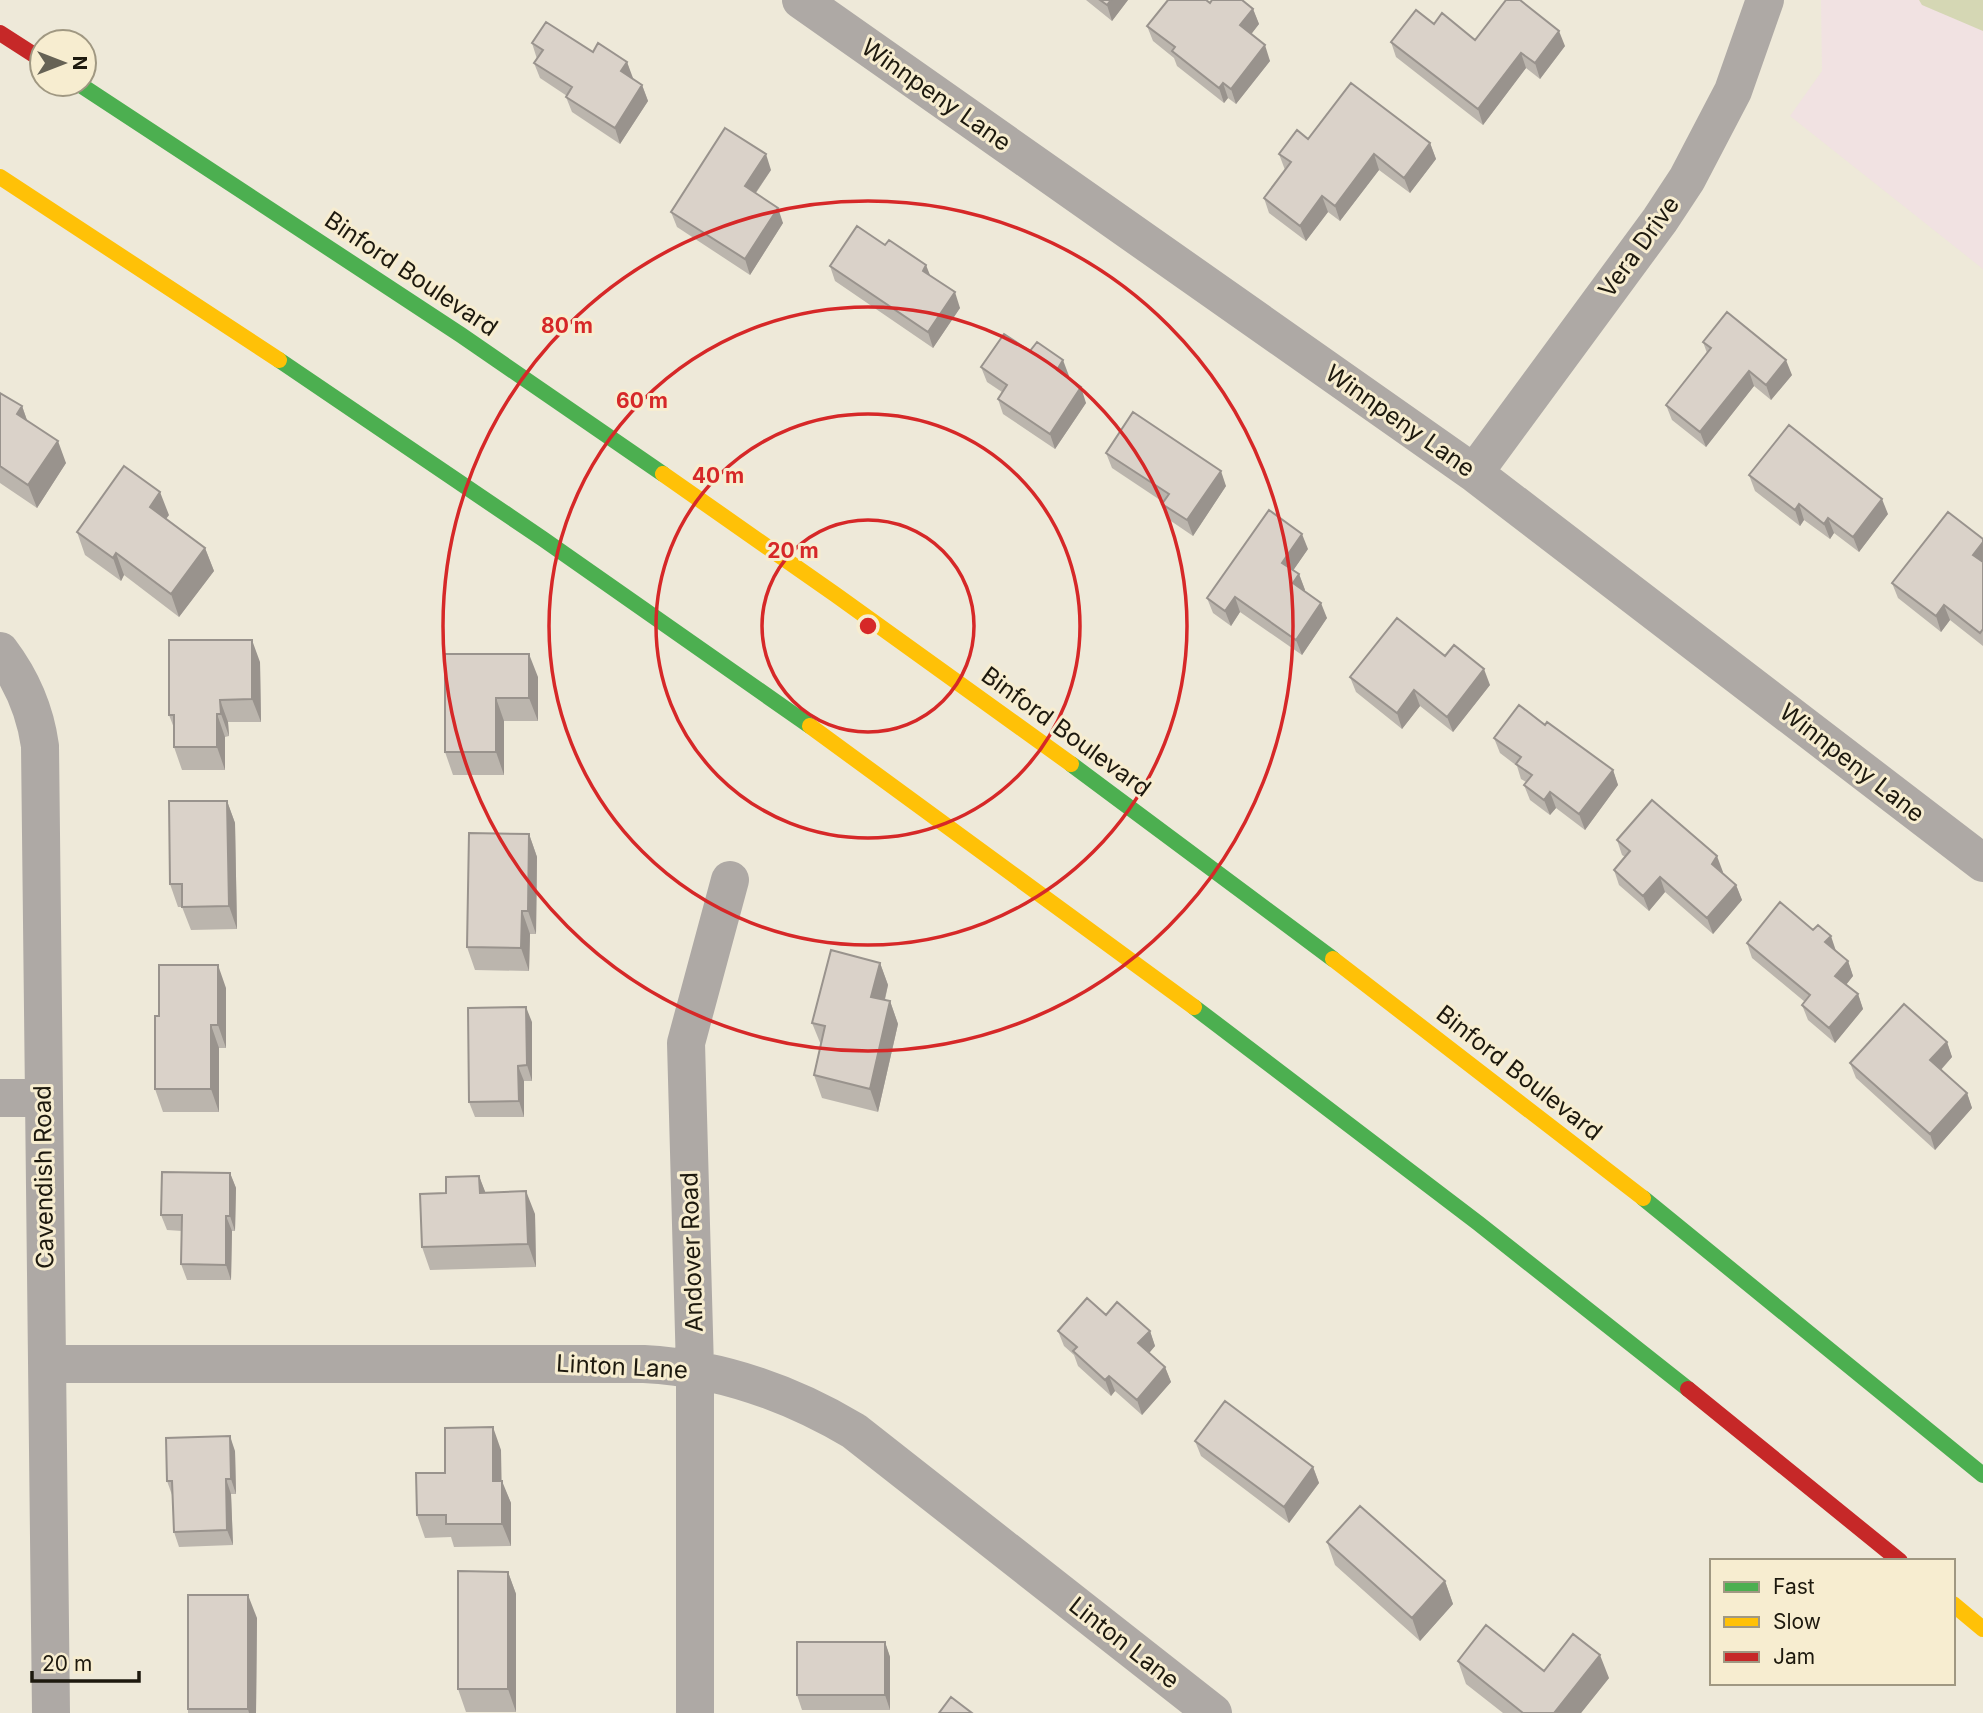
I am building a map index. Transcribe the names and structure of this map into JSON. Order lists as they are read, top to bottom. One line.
{"streets":{"main road":["Binford Boulevard"],"street":["Winnpeny Lane","Vera Drive","Cavendish Road","Andover Road","Linton Lane"]},"crossings":[["Winnpeny Lane","Vera Drive"],["Cavendish Road","Linton Lane"],["Andover Road","Linton Lane"]],"legend":["Fast","Slow","Jam"],"scale_bar":"20 m","north":"right","rings":["80 m","60 m","40 m","20 m"]}
